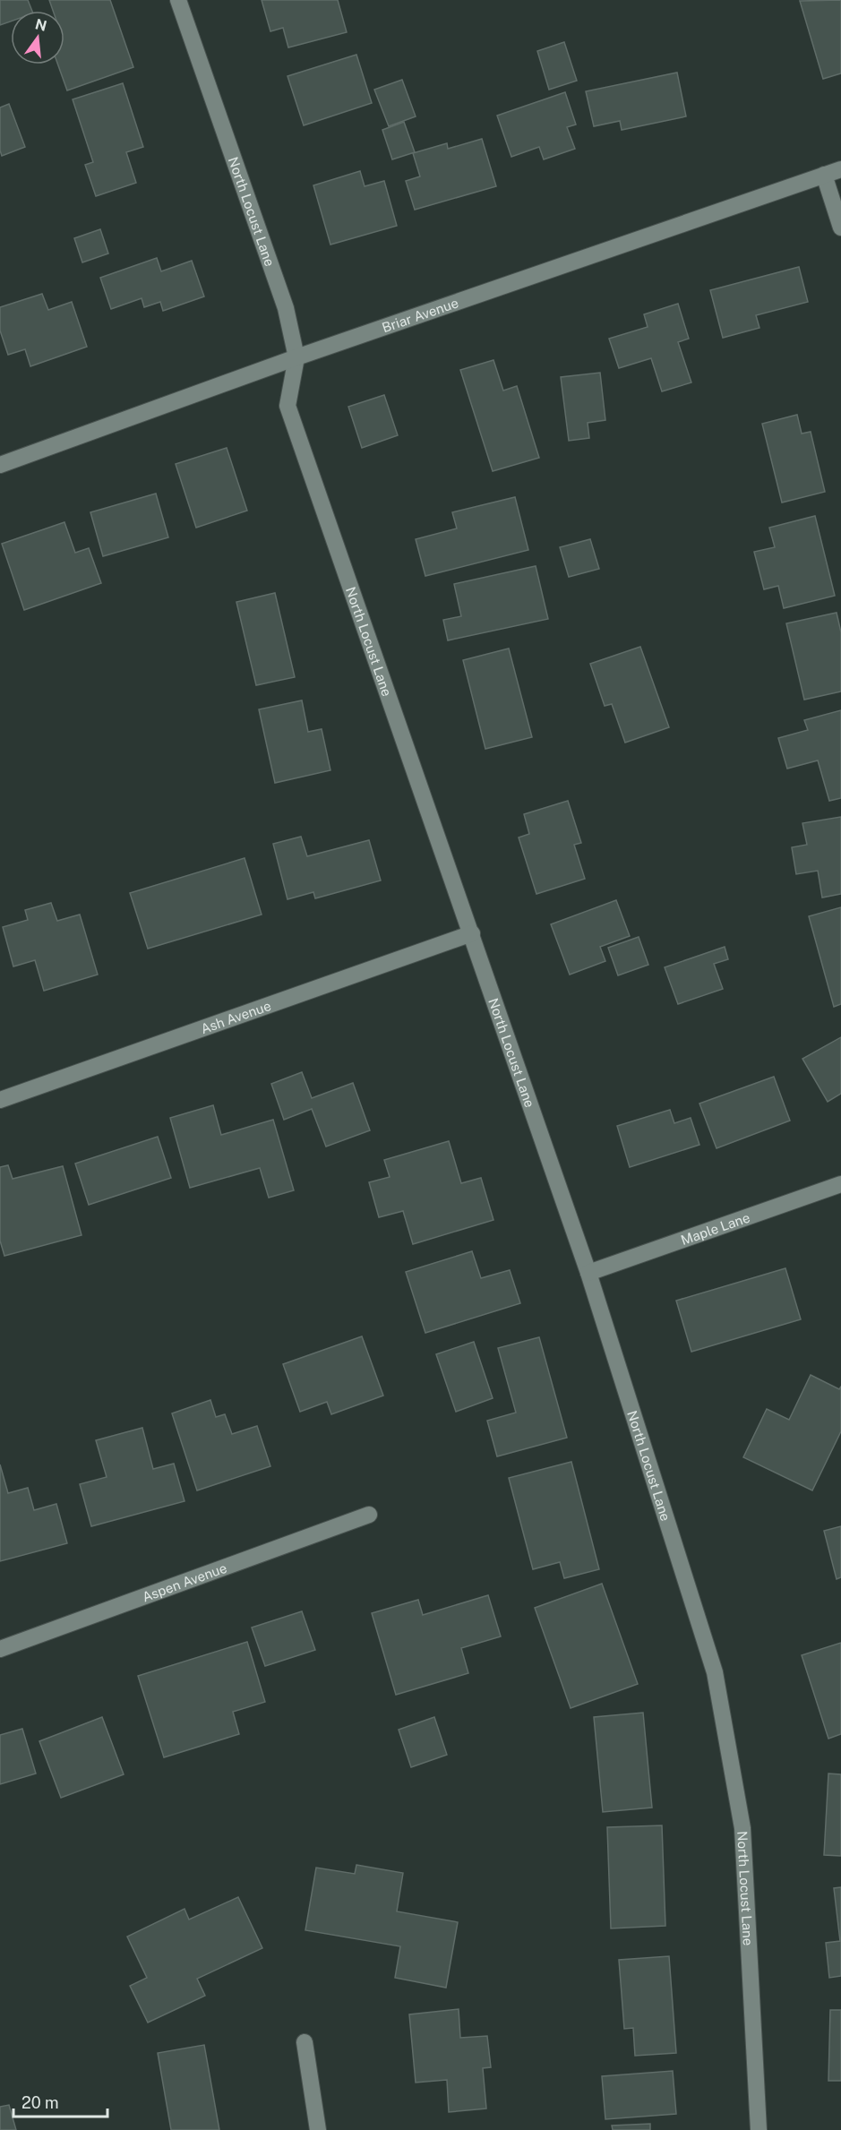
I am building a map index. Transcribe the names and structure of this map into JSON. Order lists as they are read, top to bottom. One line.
{"streets":{"street":["North Locust Lane","Briar Avenue","Ash Avenue","Maple Lane","Aspen Avenue"]},"crossings":[["North Locust Lane","Briar Avenue"],["North Locust Lane","Ash Avenue"],["North Locust Lane","Maple Lane"]],"scale_bar":"20 m","north":"top"}
